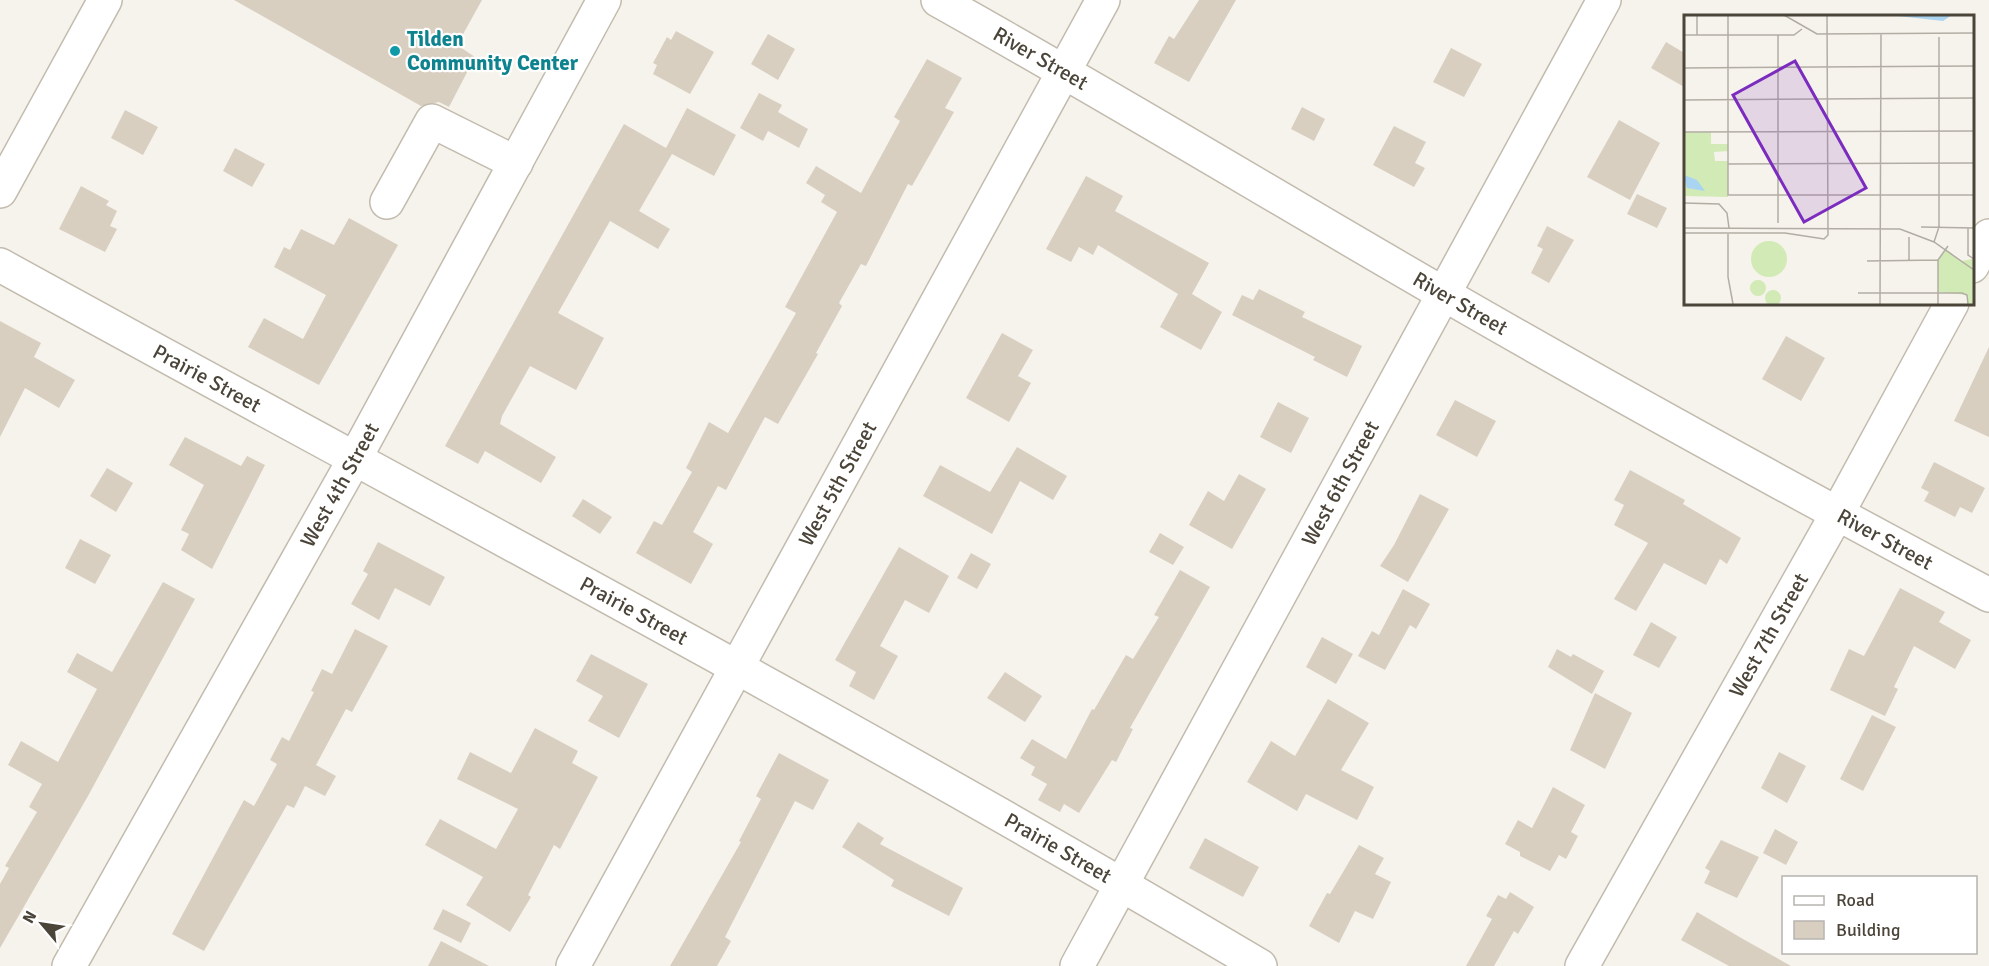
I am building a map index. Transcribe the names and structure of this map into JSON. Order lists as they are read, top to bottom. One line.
{"streets":{"street":["River Street","Prairie Street","West 6th Street","West 5th Street","West 4th Street","West 7th Street"]},"crossings":[["River Street","West 6th Street"],["River Street","West 5th Street"],["River Street","West 7th Street"],["Prairie Street","West 6th Street"],["Prairie Street","West 5th Street"],["Prairie Street","West 4th Street"]],"places":["Tilden Community Center"],"legend":["Road","Building"],"north":"top left"}
